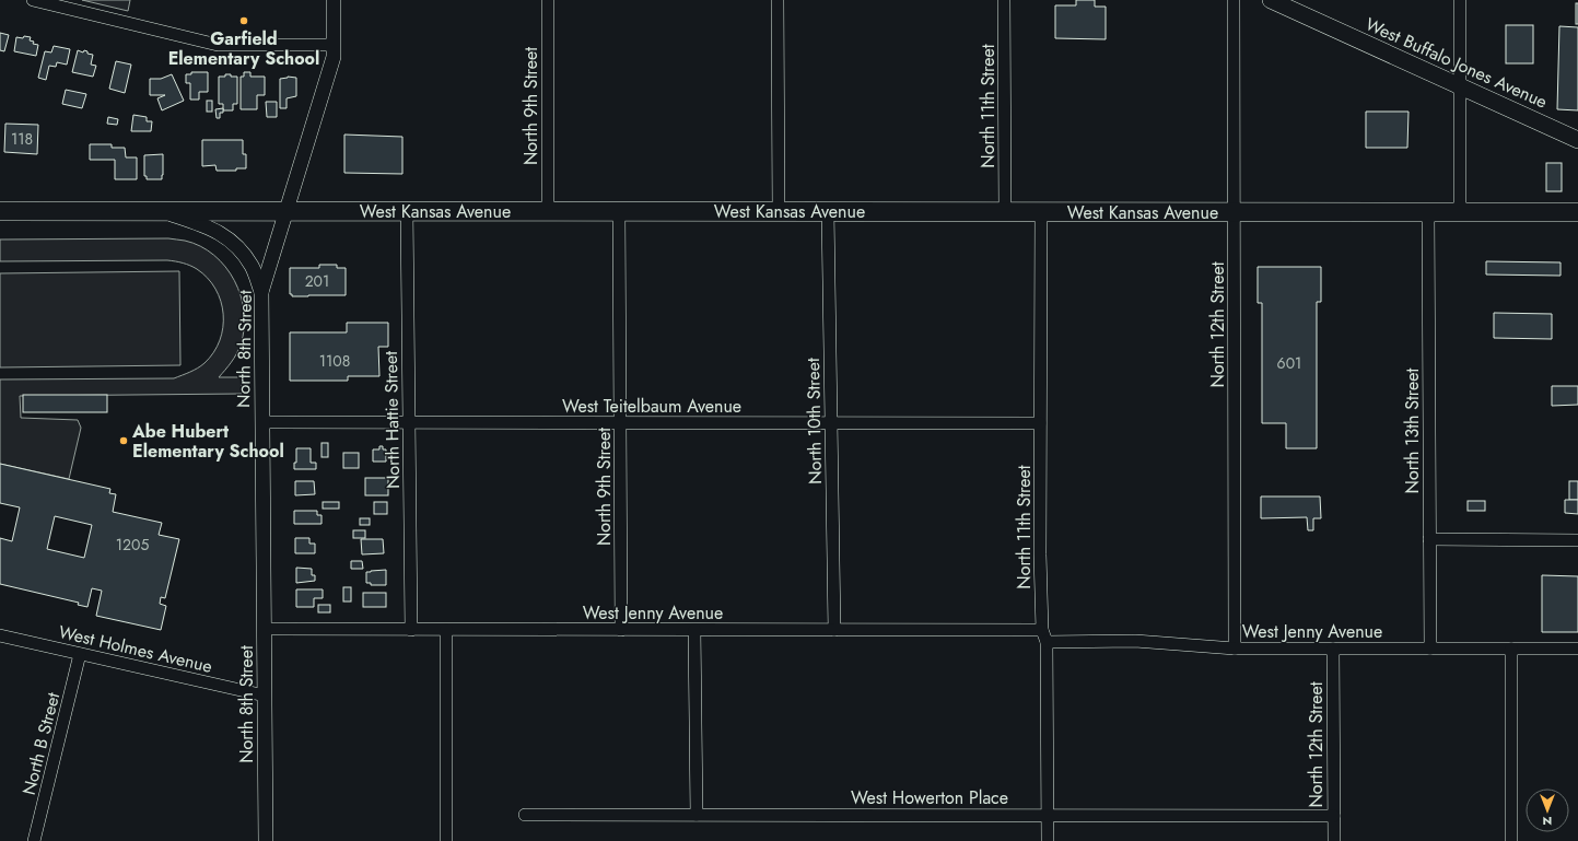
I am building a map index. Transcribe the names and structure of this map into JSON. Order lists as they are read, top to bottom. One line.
{"streets":{"main road":["West Buffalo Jones Avenue","West Kansas Avenue"],"street":["North 9th Street","North 11th Street","North 12th Street","North 8th Street","West Teitelbaum Avenue","North Hattie Street","North 10th Street","North 13th Street","West Jenny Avenue","West Holmes Avenue","North B Street","West Howerton Place"]},"crossings":[["North 9th Street","West Kansas Avenue"],["North 9th Street","West Teitelbaum Avenue"],["North 9th Street","West Jenny Avenue"],["North 11th Street","West Kansas Avenue"],["North 11th Street","West Teitelbaum Avenue"],["North 11th Street","West Jenny Avenue"],["North 11th Street","West Howerton Place"],["West Kansas Avenue","North 12th Street"],["West Kansas Avenue","North 8th Street"],["West Kansas Avenue","North Hattie Street"],["West Kansas Avenue","North 10th Street"],["West Kansas Avenue","North 13th Street"],["North 12th Street","West Jenny Avenue"],["North 12th Street","West Howerton Place"],["North 8th Street","West Teitelbaum Avenue"],["North 8th Street","West Jenny Avenue"],["North 8th Street","West Holmes Avenue"],["West Teitelbaum Avenue","North Hattie Street"],["West Teitelbaum Avenue","North 10th Street"],["North Hattie Street","West Jenny Avenue"],["North 10th Street","West Jenny Avenue"],["North 13th Street","West Jenny Avenue"],["West Holmes Avenue","North B Street"]],"places":["Garfield Elementary School","Abe Hubert Elementary School"],"house_numbers":["118","201","1108","601","1205"],"north":"bottom"}
